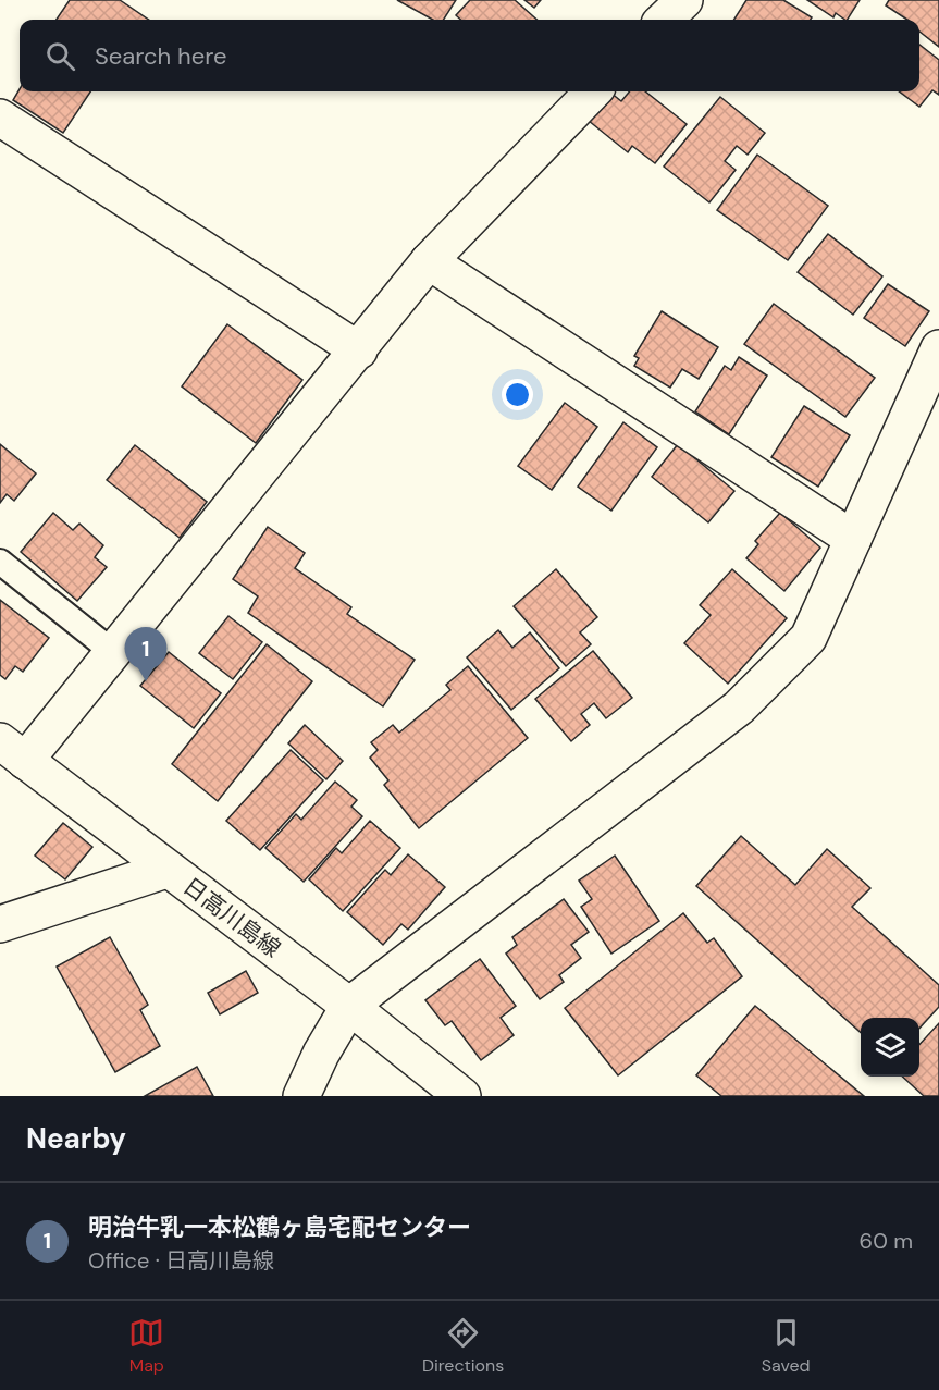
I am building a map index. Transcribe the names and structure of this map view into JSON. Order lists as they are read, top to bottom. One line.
{"streets":{"street":["日高川島線"]},"page":{"search":"Search here","pins":"1","heading":"Nearby","list":[{"mark":"1","name":"明治牛乳一本松鶴ヶ島宅配センター","note":"Office · 日高川島線","value":"60 m"}],"nav":["Map","Directions","Saved"]}}
